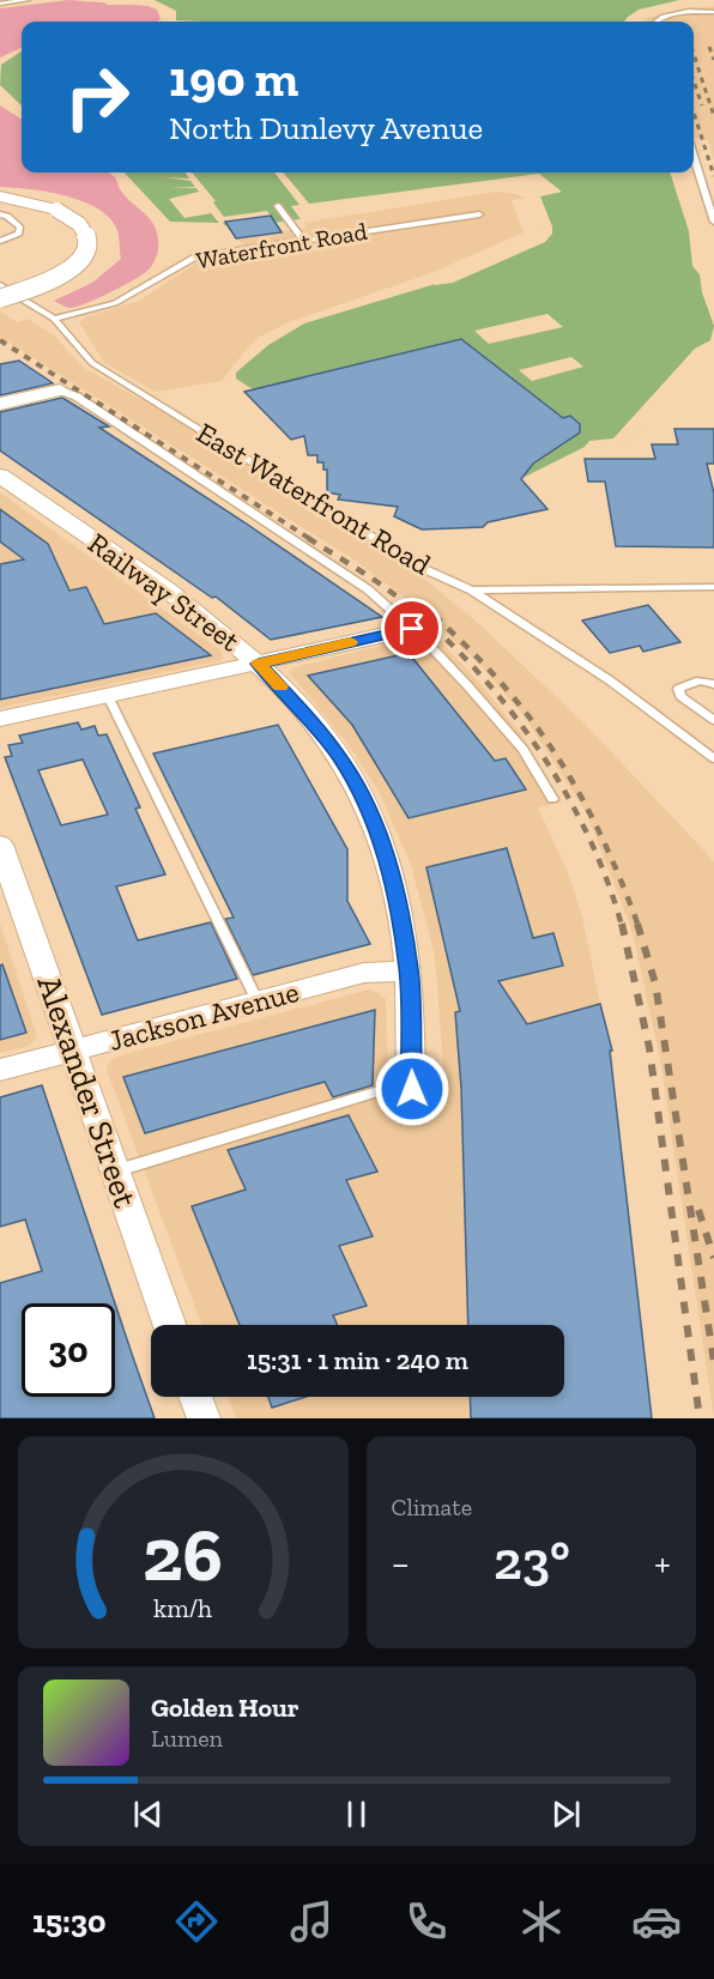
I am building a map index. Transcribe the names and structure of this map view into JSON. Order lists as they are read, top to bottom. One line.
{"streets":{"street":["Railway Street","Jackson Avenue","Alexander Street"],"lane":["Waterfront Road","East Waterfront Road"]},"crossings":[["Waterfront Road","East Waterfront Road"],["Railway Street","Jackson Avenue"],["Jackson Avenue","Alexander Street"]],"page":{"turn":["190 m","North Dunlevy Avenue"],"limit":"30","trip":"15:31 · 1 min · 240 m","tile":"Climate","heat":["−","23°","+"],"song":["Golden Hour","Lumen"],"tabs":"15:30","gauge":["26","km/h"]}}
